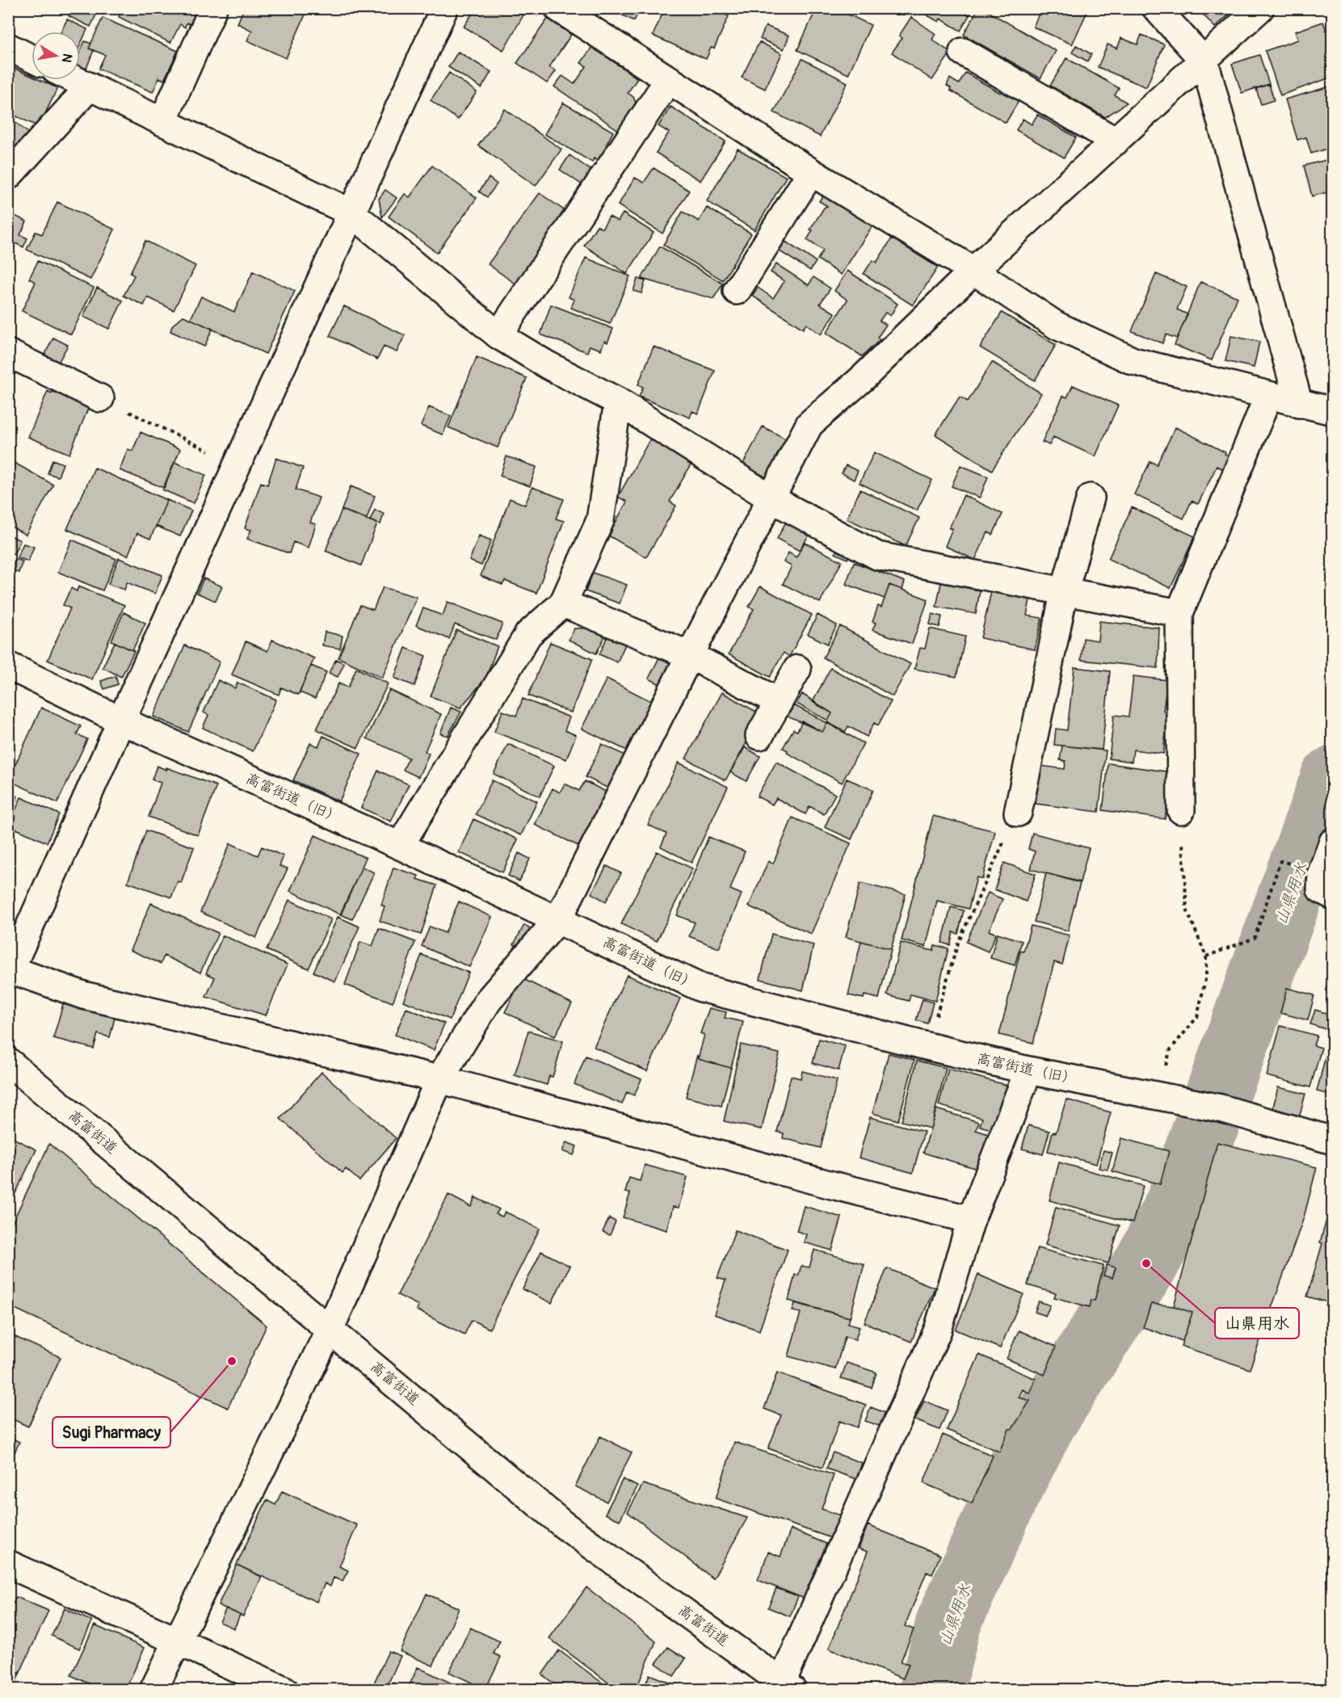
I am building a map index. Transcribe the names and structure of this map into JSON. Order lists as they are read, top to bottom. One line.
{"streets":{"street":["高富街道（旧）","高富街道"]},"water":["山県用水"],"places":["山県用水","Sugi Pharmacy"],"north":"right"}
